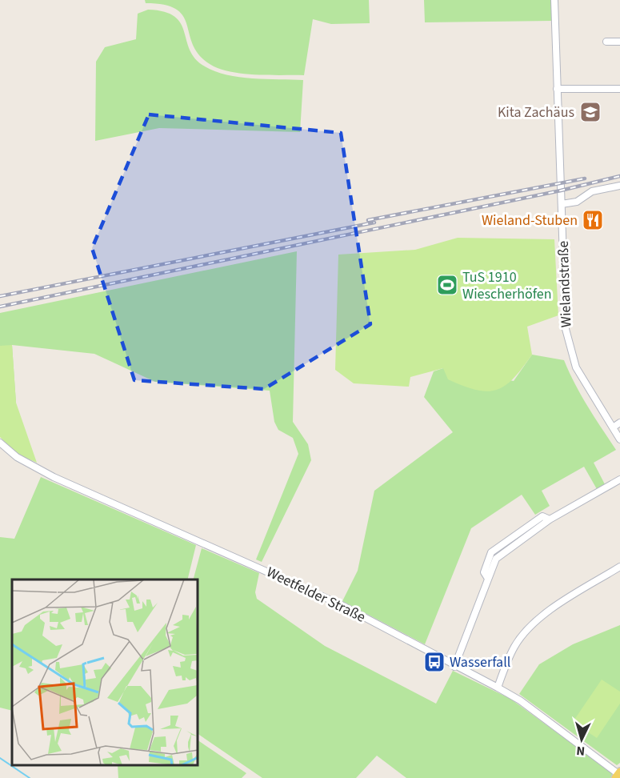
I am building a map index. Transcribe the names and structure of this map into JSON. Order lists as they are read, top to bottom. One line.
{"streets":{"street":["Wielandstraße","Weetfelder Straße"]},"places":{"school or university":["Kita Zachäus"],"restaurant":["Wieland-Stuben"],"sports":["TuS 1910 Wiescherhöfen"],"bus stop":["Wasserfall"]},"north":"bottom"}
